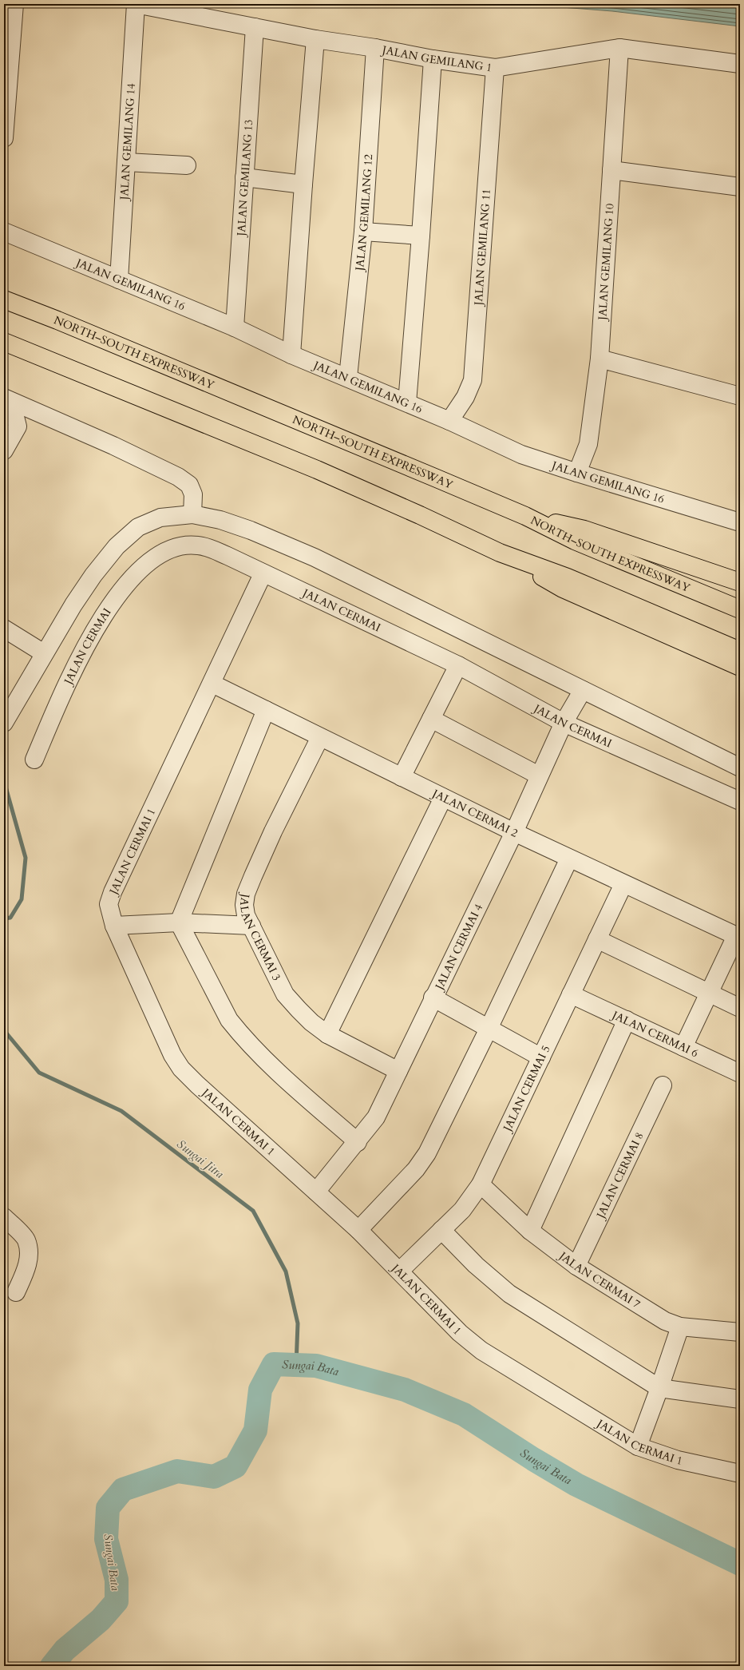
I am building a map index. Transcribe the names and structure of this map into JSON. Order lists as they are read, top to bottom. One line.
{"streets":{"highway":["NORTH–SOUTH EXPRESSWAY"],"street":["JALAN GEMILANG 1","JALAN GEMILANG 14","JALAN GEMILANG 13","JALAN GEMILANG 12","JALAN GEMILANG 11","JALAN GEMILANG 10","JALAN GEMILANG 16","JALAN CERMAI","JALAN CERMAI 2","JALAN CERMAI 1","JALAN CERMAI 3","JALAN CERMAI 4","JALAN CERMAI 6","JALAN CERMAI 5","JALAN CERMAI 8","JALAN CERMAI 7"]},"crossings":[["JALAN GEMILANG 1","JALAN GEMILANG 14"],["JALAN GEMILANG 1","JALAN GEMILANG 13"],["JALAN GEMILANG 1","JALAN GEMILANG 12"],["JALAN GEMILANG 1","JALAN GEMILANG 11"],["JALAN GEMILANG 1","JALAN GEMILANG 10"],["JALAN GEMILANG 14","JALAN GEMILANG 16"],["JALAN GEMILANG 13","JALAN GEMILANG 16"],["JALAN GEMILANG 12","JALAN GEMILANG 16"],["JALAN GEMILANG 11","JALAN GEMILANG 16"],["JALAN GEMILANG 10","JALAN GEMILANG 16"],["JALAN CERMAI","JALAN CERMAI 1"],["JALAN CERMAI","JALAN CERMAI 4"],["JALAN CERMAI 2","JALAN CERMAI 1"],["JALAN CERMAI 2","JALAN CERMAI 3"],["JALAN CERMAI 2","JALAN CERMAI 4"],["JALAN CERMAI 2","JALAN CERMAI 5"],["JALAN CERMAI 1","JALAN CERMAI 4"],["JALAN CERMAI 1","JALAN CERMAI 5"],["JALAN CERMAI 3","JALAN CERMAI 4"],["JALAN CERMAI 6","JALAN CERMAI 5"],["JALAN CERMAI 5","JALAN CERMAI 7"],["JALAN CERMAI 8","JALAN CERMAI 7"]],"water":["Sungai Jitra","Sungai Bata"]}
